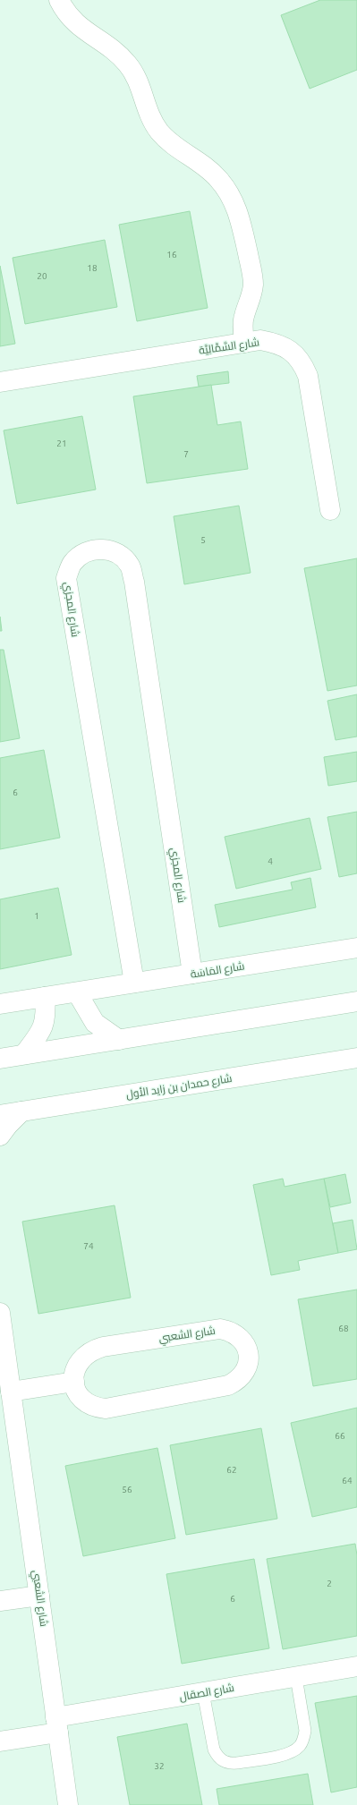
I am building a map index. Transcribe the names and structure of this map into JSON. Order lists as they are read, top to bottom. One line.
{"streets":{"street":["شارع السَّمَّالِيَّة","شارع المجزي","شارع المَاسَة","شارع حمدان بن زايد الأول","شارع الشعبي","شارع الصقال"]},"crossings":[["شارع المجزي","شارع المَاسَة"],["شارع الشعبي","شارع الصقال"]],"house_numbers":["16","18","20","21","7","5","6","4","1","74","68","66","62","64","56","2","6","32"]}
